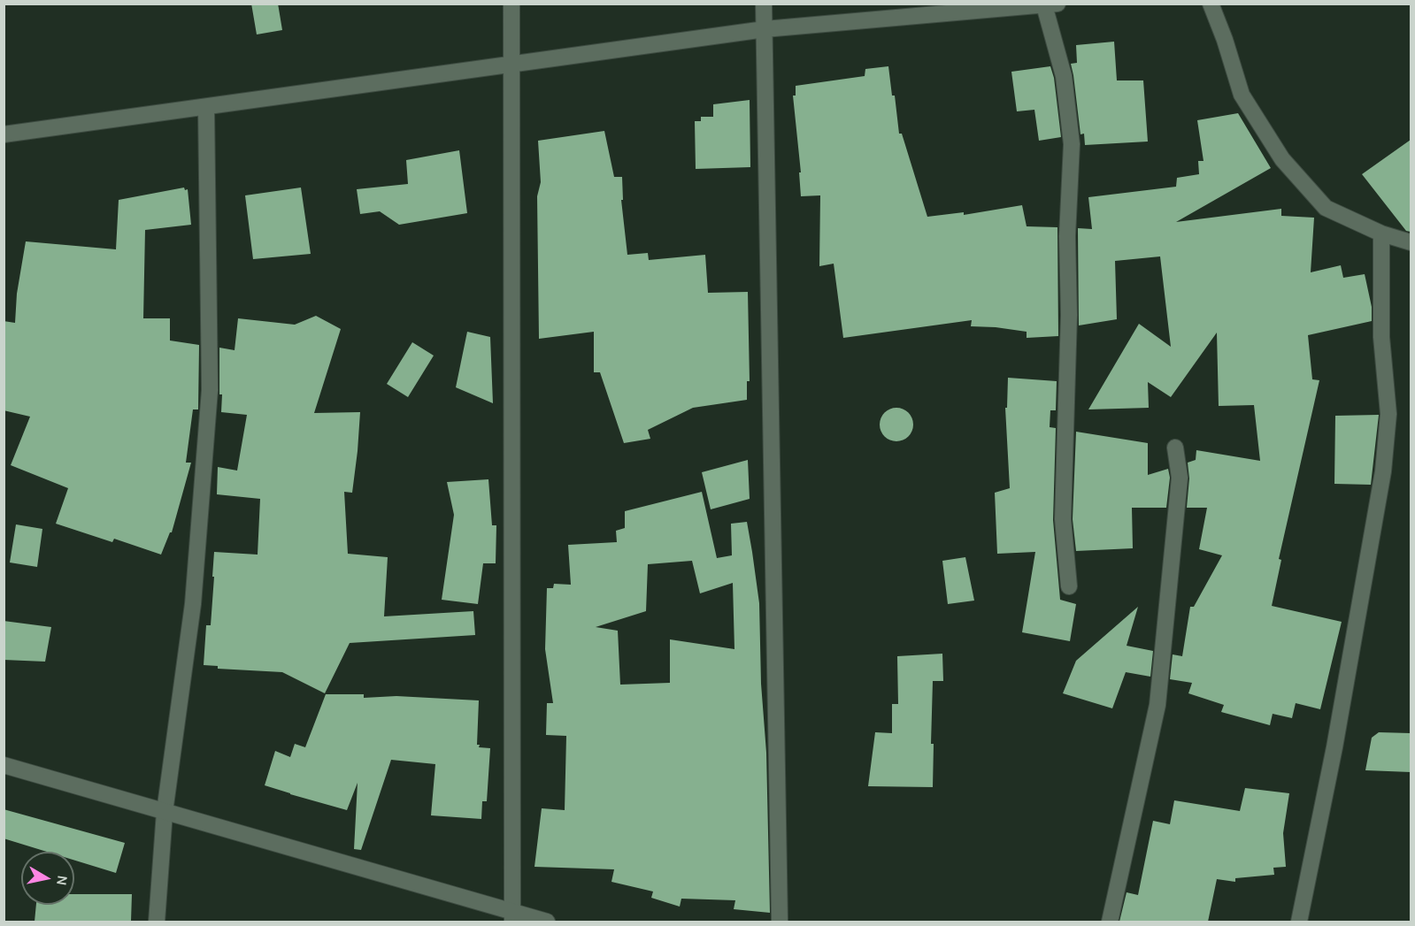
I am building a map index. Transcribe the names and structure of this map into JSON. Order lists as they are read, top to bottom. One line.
{"north":"right"}
